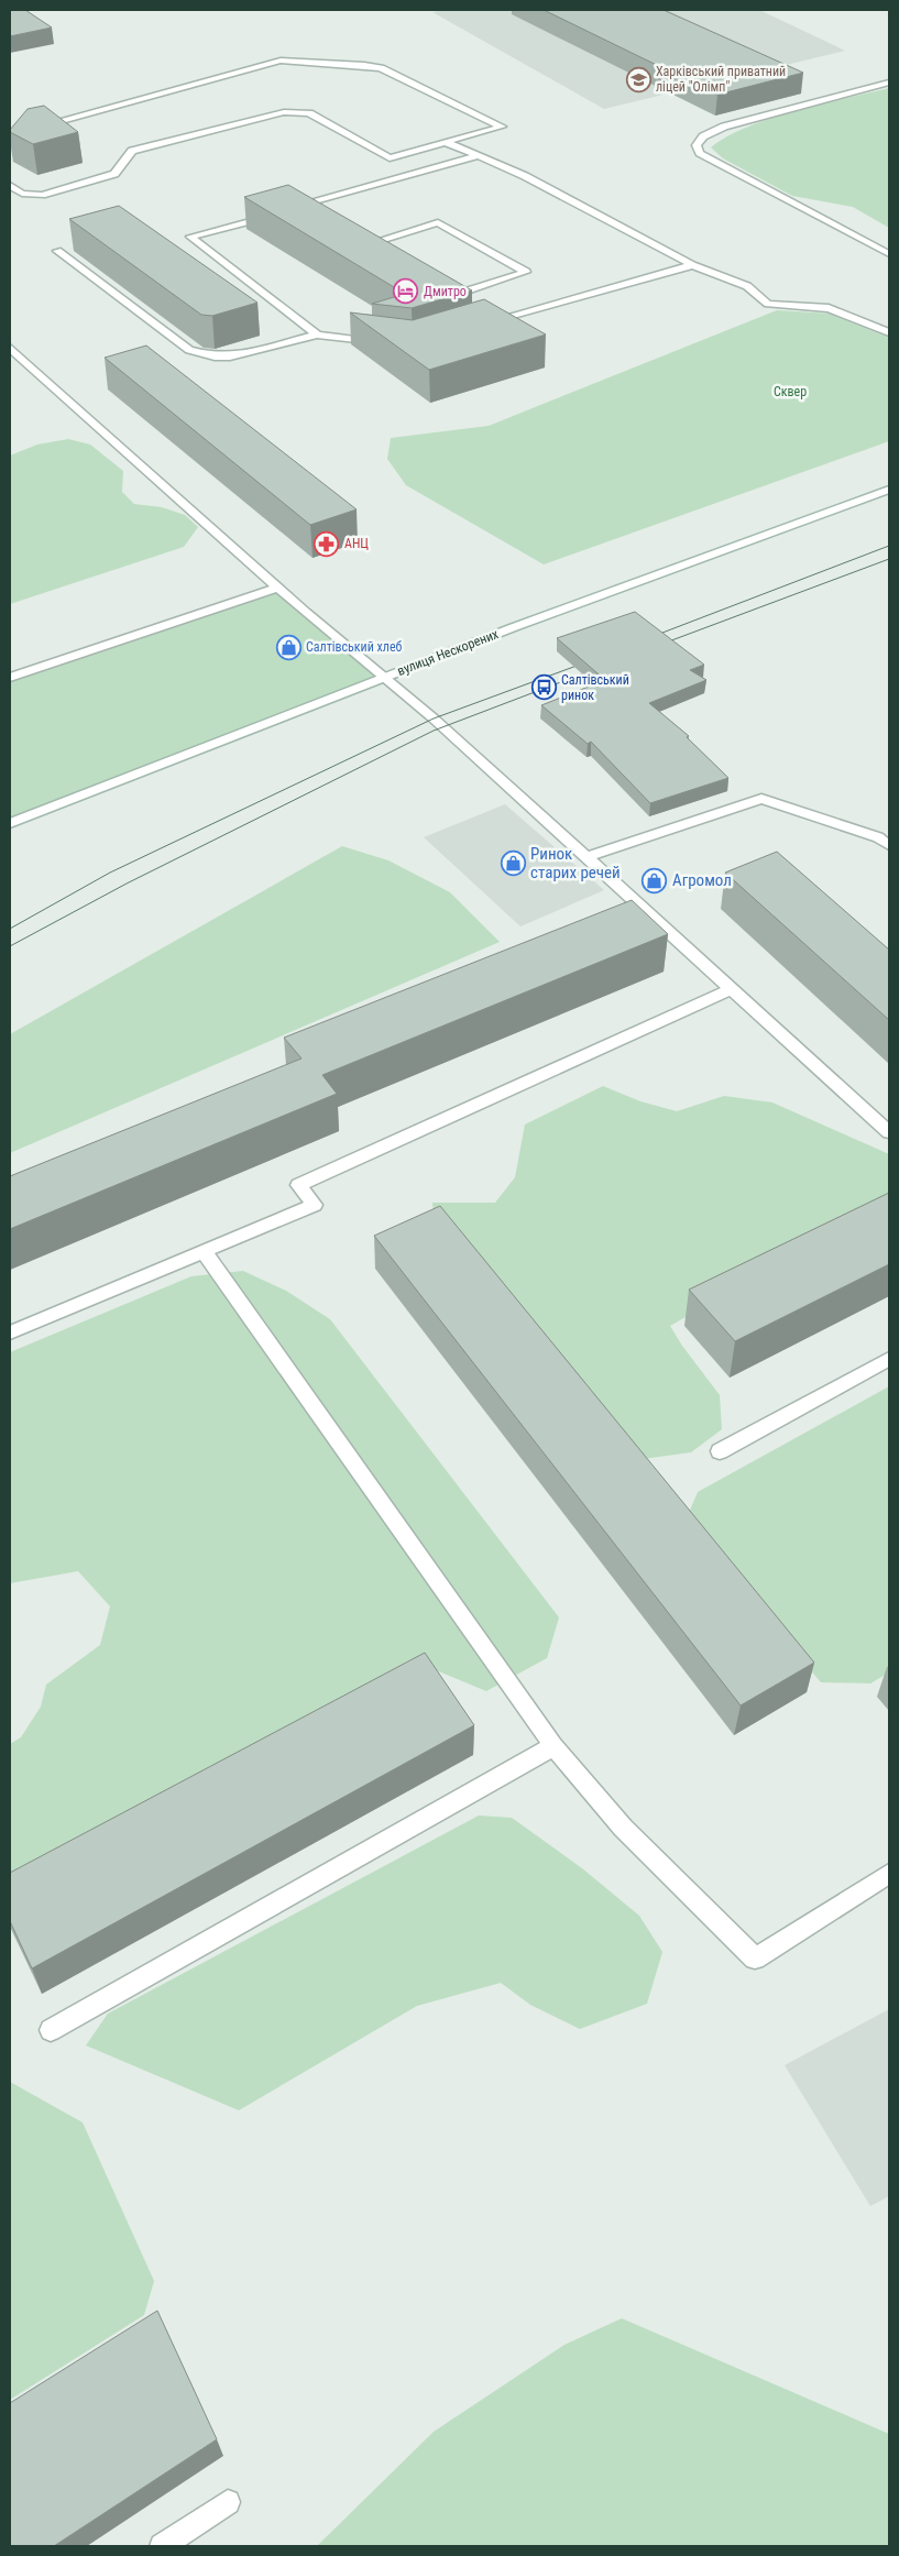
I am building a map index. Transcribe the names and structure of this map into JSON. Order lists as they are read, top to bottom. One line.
{"streets":{"main road":["вулиця Нескорених"]},"parks":["Сквер"],"places":{"school or university":["Харківський приватний ліцей \"Олімп\""],"hotel":["Дмитро"],"pharmacy":["АНЦ"],"shop":["Салтівський хлеб","Ринок старих речей","Агромол"],"bus stop":["Салтівський ринок"]}}
